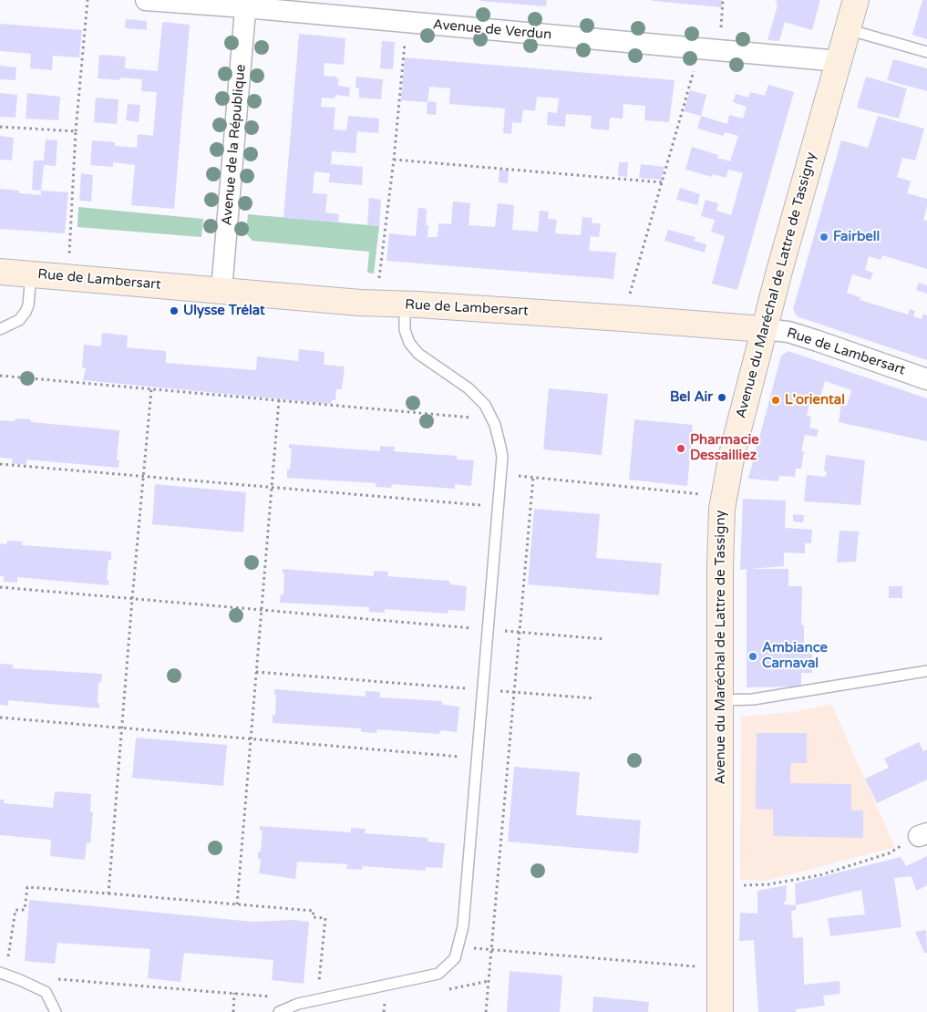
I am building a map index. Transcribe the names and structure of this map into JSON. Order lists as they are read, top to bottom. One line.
{"streets":{"main road":["Rue de Lambersart","Avenue du Maréchal de Lattre de Tassigny"],"street":["Avenue de Verdun","Avenue de la République"]},"crossings":[["Avenue de Verdun","Avenue de la République"],["Avenue de Verdun","Avenue du Maréchal de Lattre de Tassigny"],["Avenue de la République","Rue de Lambersart"],["Rue de Lambersart","Avenue du Maréchal de Lattre de Tassigny"]],"places":["Fairbell","Ulysse Trélat","Bel Air","L'oriental","Pharmacie Dessailliez","Ambiance Carnaval"]}
